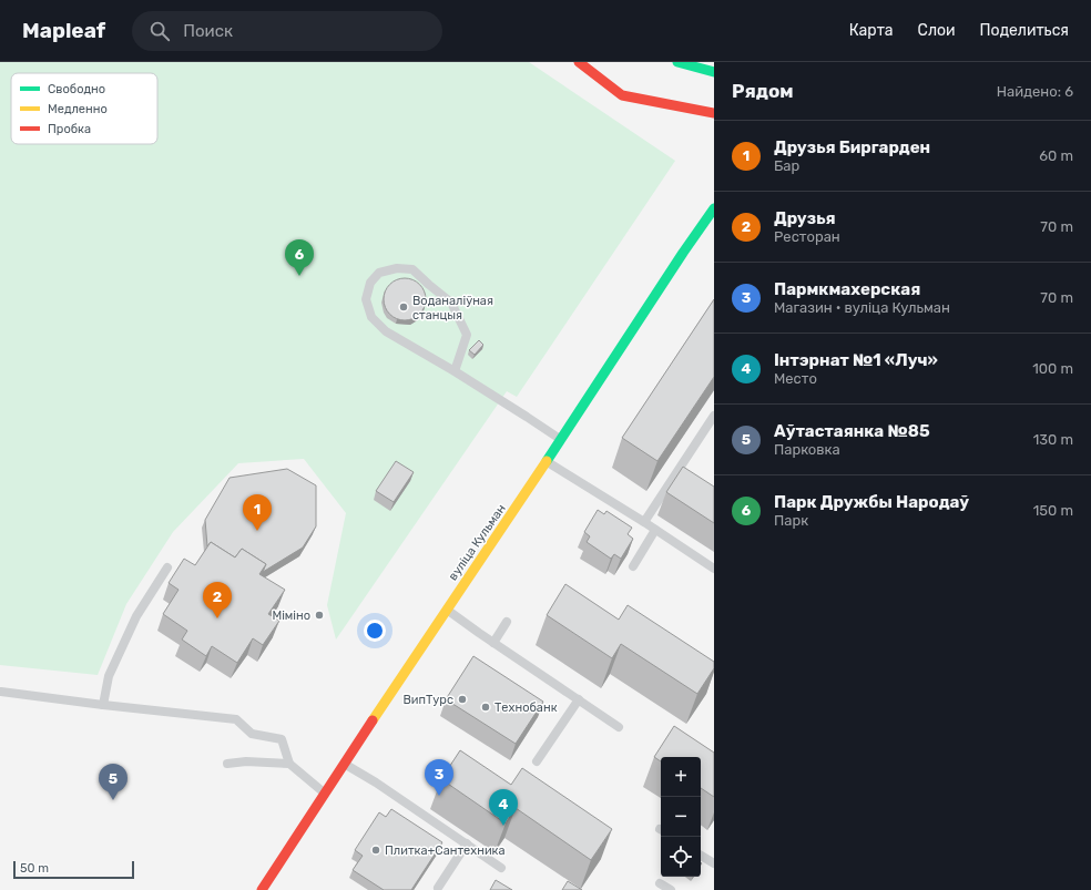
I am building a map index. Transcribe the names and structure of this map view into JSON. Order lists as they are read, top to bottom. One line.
{"streets":{"main road":["вуліца Кульман"]},"places":["Воданаліўная станцыя","Міміно","ВипТурс","Технобанк","Плитка+Сантехника"],"legend":["Свободно","Медленно","Пробка"],"scale_bar":"50 m","page":{"header":"Mapleaf","search":"Поиск","nav":["Карта","Слои","Поделиться"],"heading":["Рядом","Найдено: 6"],"list":[{"mark":"1","name":"Друзья Биргарден","note":"Бар","value":"60 m"},{"mark":"2","name":"Друзья","note":"Ресторан","value":"70 m"},{"mark":"3","name":"Пармкмахерская","note":"Магазин · вуліца Кульман","value":"70 m"},{"mark":"4","name":"Інтэрнат №1 «Луч»","note":"Место","value":"100 m"},{"mark":"5","name":"Аўтастаянка №85","note":"Парковка","value":"130 m"},{"mark":"6","name":"Парк Дружбы Народаў","note":"Парк","value":"150 m"}],"pins":["6","1","2","3","5","4"],"map_buttons":["+","−"],"scale":"50 m"}}
